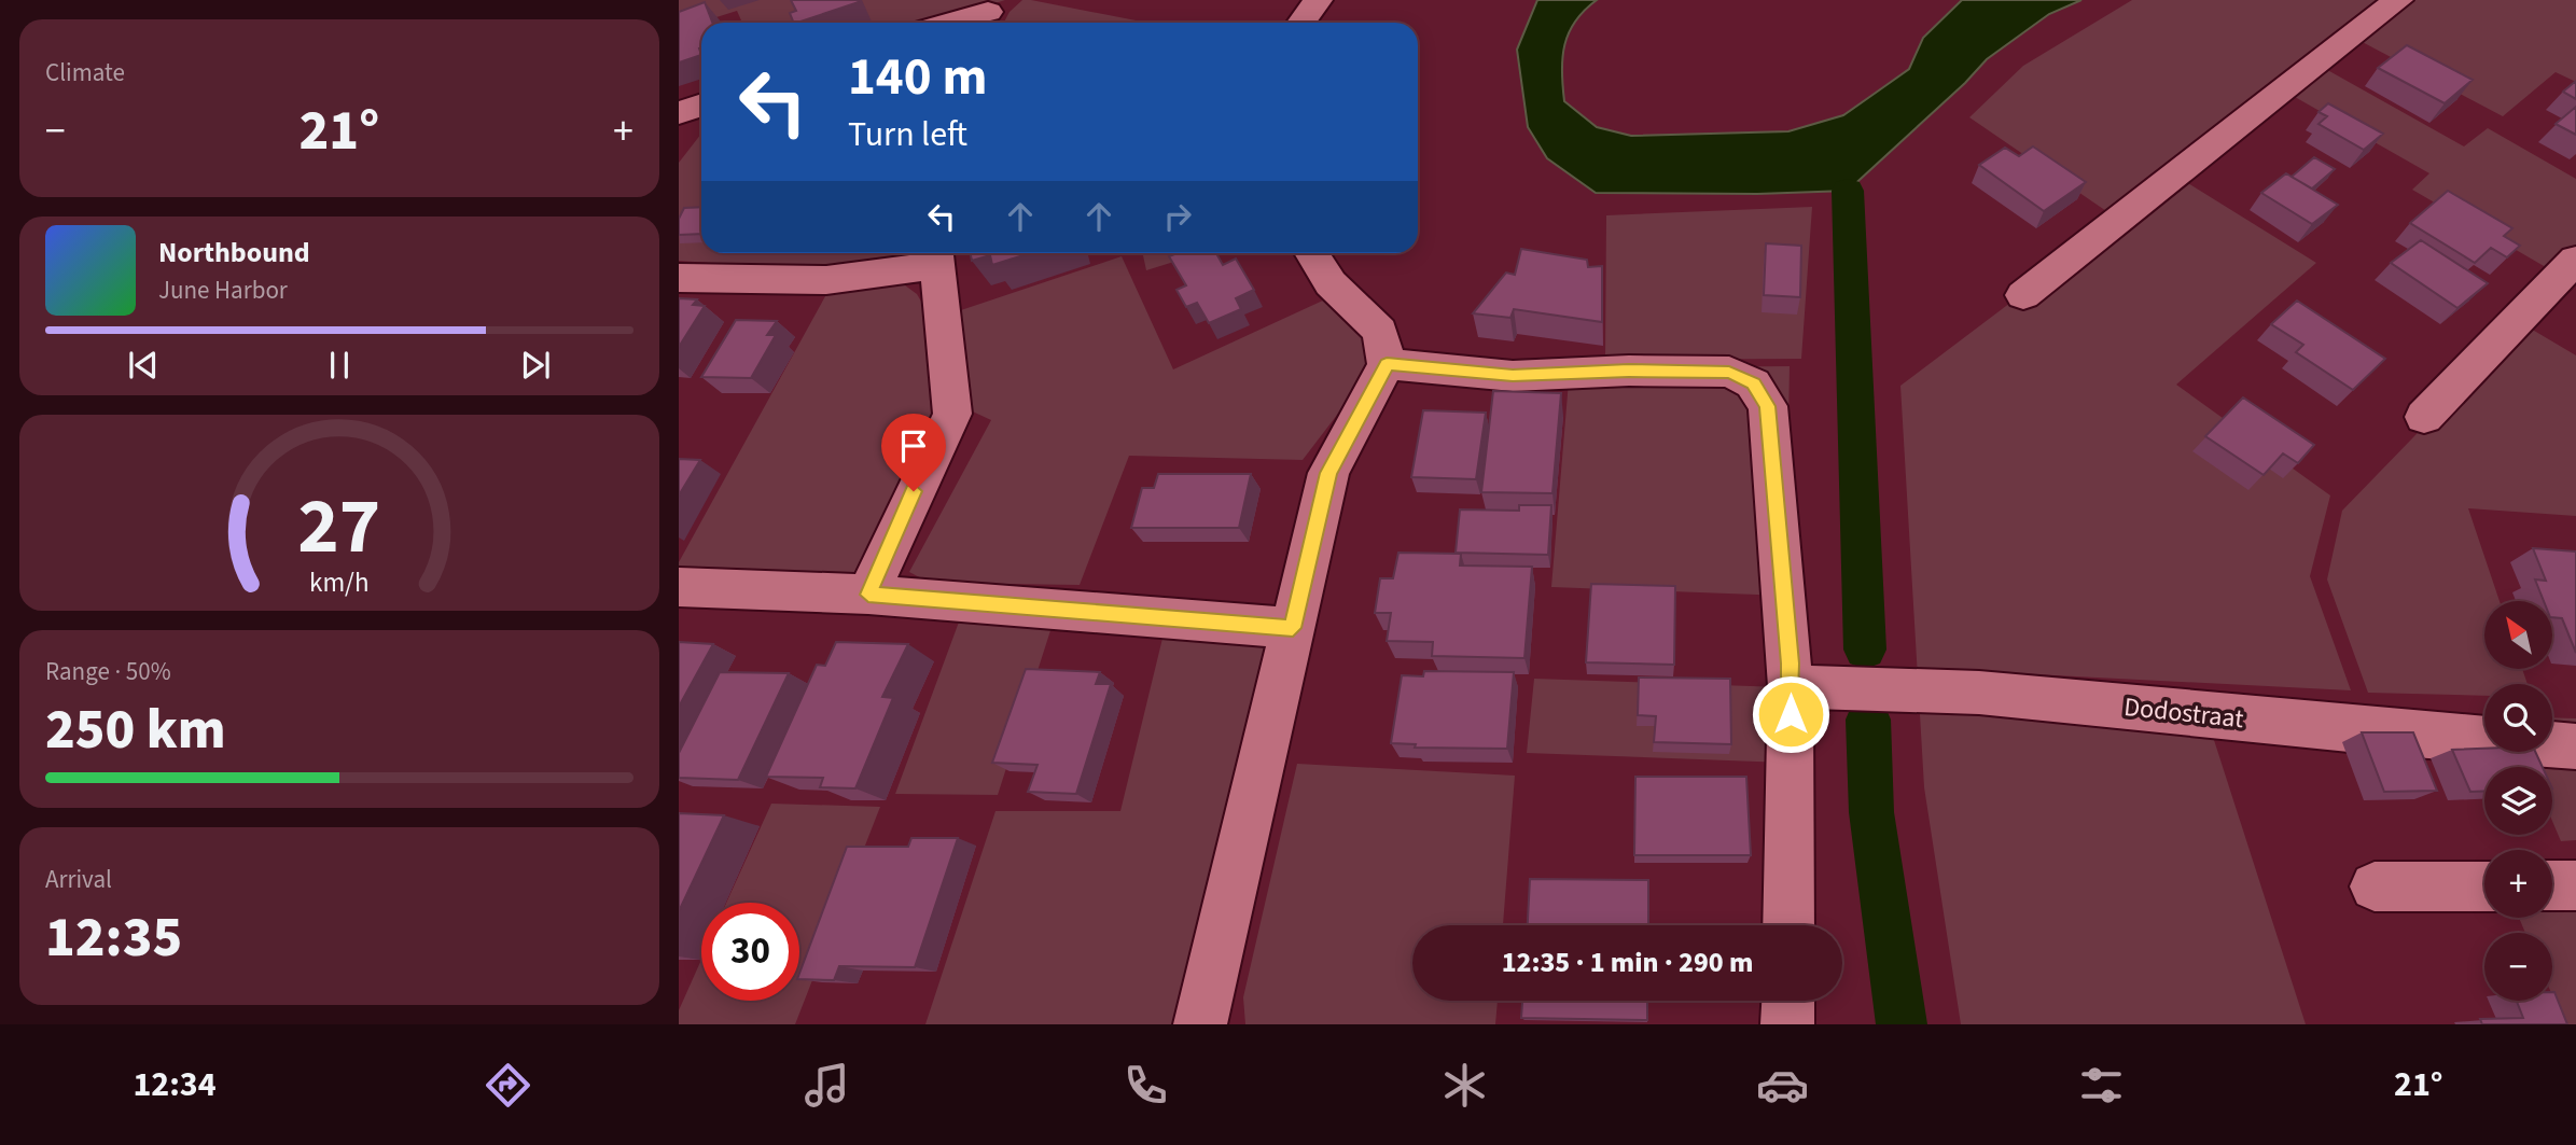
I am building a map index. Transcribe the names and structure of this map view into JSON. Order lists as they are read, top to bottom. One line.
{"streets":{"street":["Dodostraat"]},"north":"top left","page":{"tile":["Climate",["Range · 50%","250 km"],["Arrival","12:35"]],"turn":["140 m","Turn left"],"heat":["−","21°","+"],"song":["Northbound","June Harbor"],"map_buttons":["+","−"],"limit":"30","trip":"12:35 · 1 min · 290 m","tabs":["12:34","21°"],"gauge":["27","km/h"]}}
